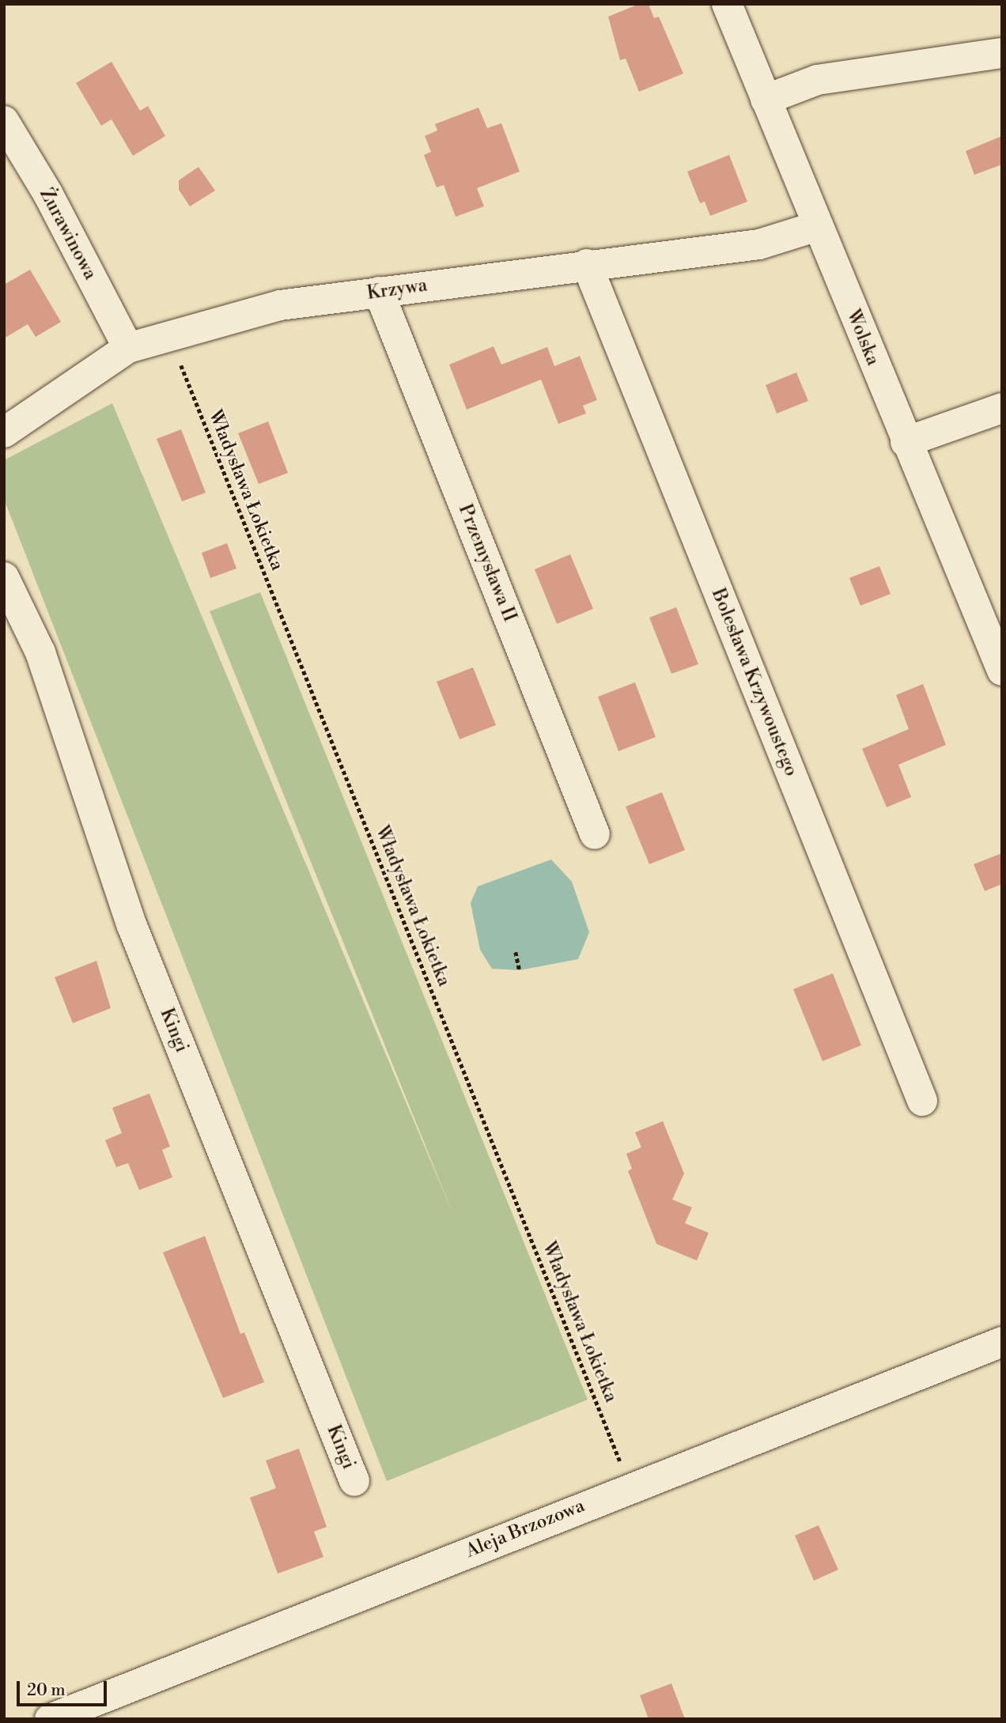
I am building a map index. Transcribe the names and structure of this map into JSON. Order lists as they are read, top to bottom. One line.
{"streets":{"street":["Żurawinowa","Krzywa","Wolska","Przemysława II","Bolesława Krzywoustego","Kingi","Aleja Brzozowa"],"path":["Władysława Łokietka"]},"crossings":[["Żurawinowa","Krzywa"],["Krzywa","Wolska"],["Krzywa","Władysława Łokietka"],["Krzywa","Przemysława II"],["Krzywa","Bolesława Krzywoustego"],["Władysława Łokietka","Aleja Brzozowa"]],"scale_bar":"20 m"}
